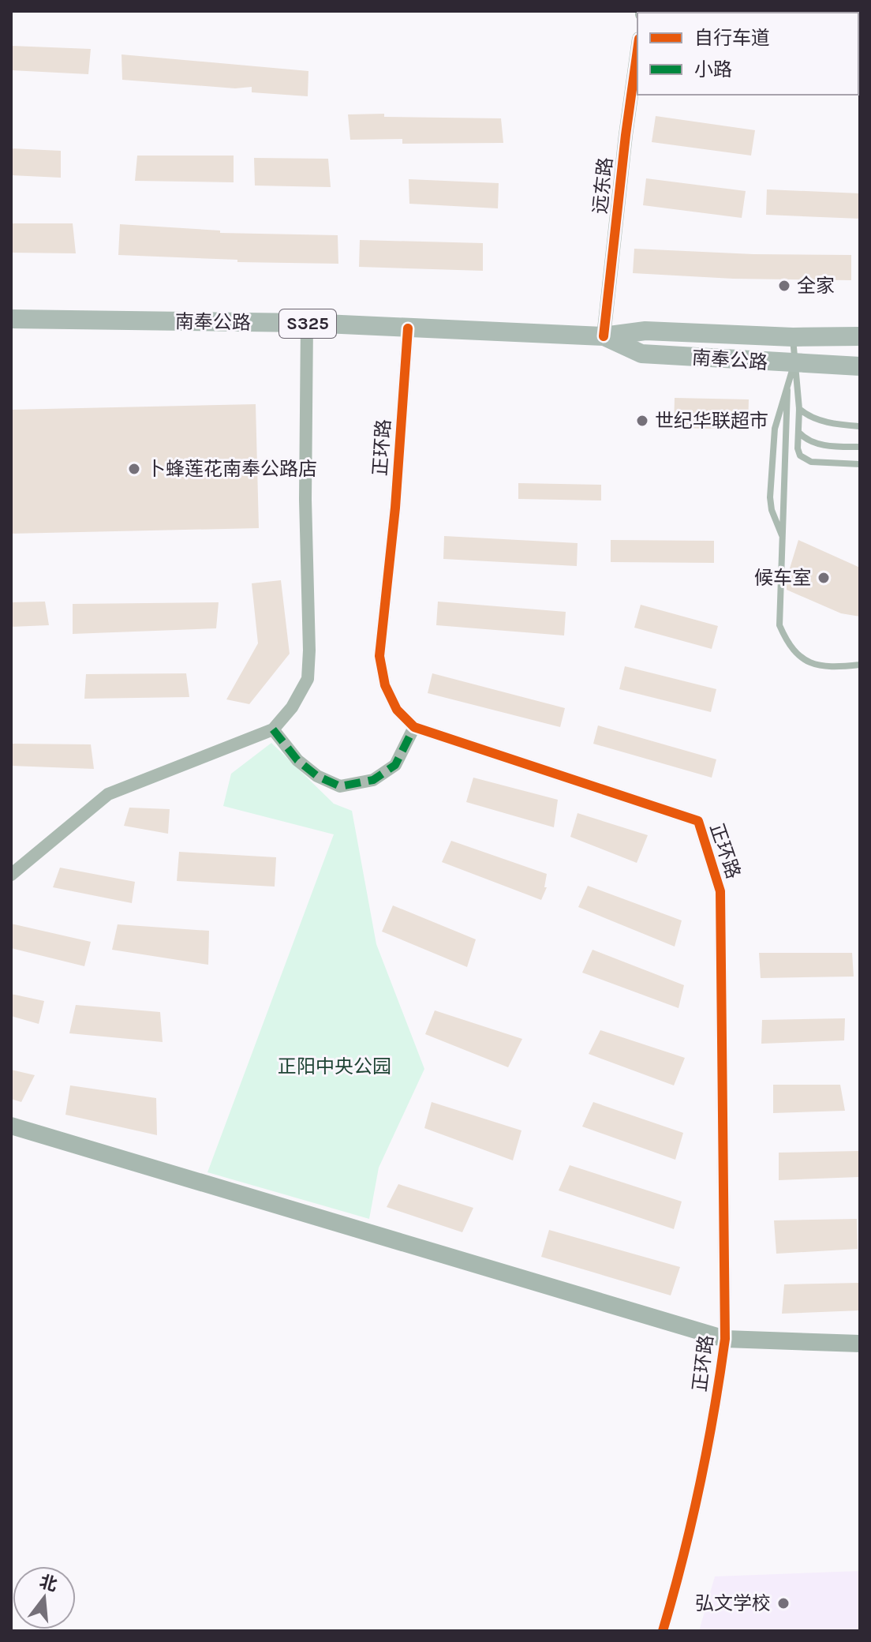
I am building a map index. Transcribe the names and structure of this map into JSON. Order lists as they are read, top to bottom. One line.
{"streets":{"main road":["南奉公路","S325"],"street":["远东路","正环路"]},"crossings":[["远东路","南奉公路"],["南奉公路","正环路"]],"parks":["正阳中央公园"],"places":["全家","世纪华联超市","卜蜂莲花南奉公路店","候车室","弘文学校"],"legend":["自行车道","小路"],"north":"top"}
